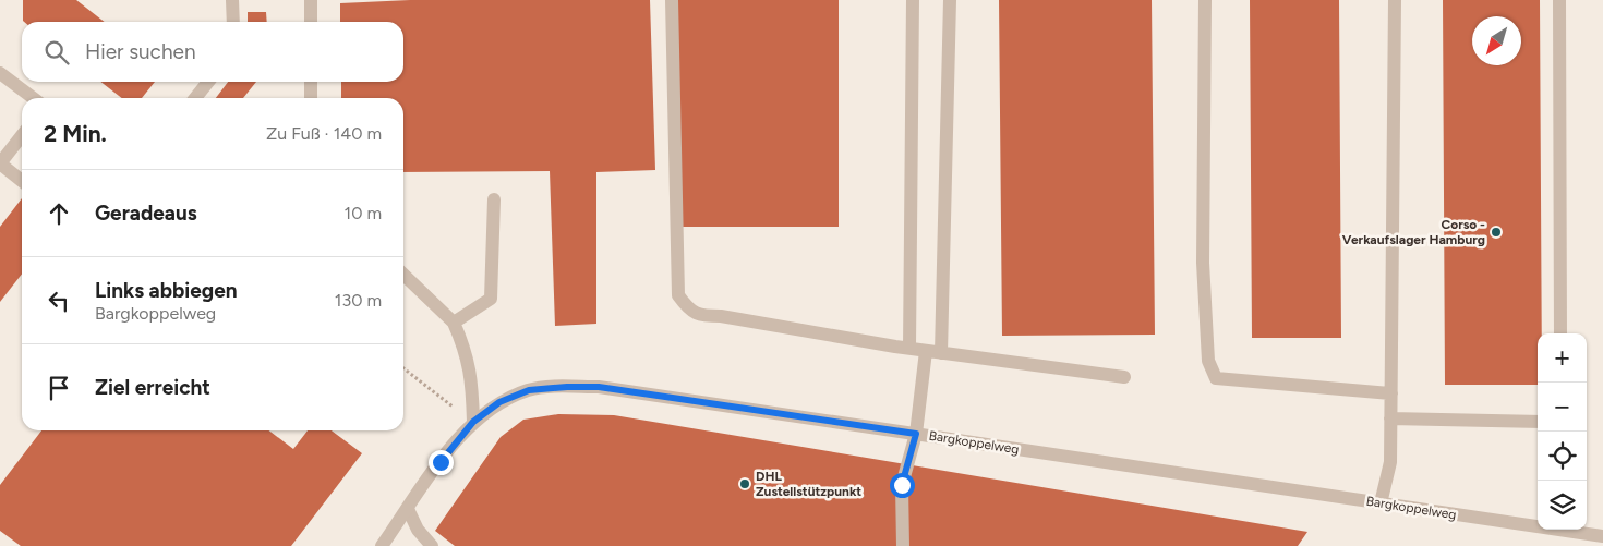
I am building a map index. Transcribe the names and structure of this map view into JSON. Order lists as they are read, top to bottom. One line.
{"streets":{"street":["Bargkoppelweg"]},"places":["Corso - Verkaufslager Hamburg","DHL Zustellstützpunkt"],"north":"bottom left","page":{"search":"Hier suchen","heading":["2 Min.","Zu Fuß · 140 m"],"list":[["Geradeaus","10 m"],["Links abbiegen","Bargkoppelweg","130 m"],"Ziel erreicht"],"map_buttons":["+","−"]}}
